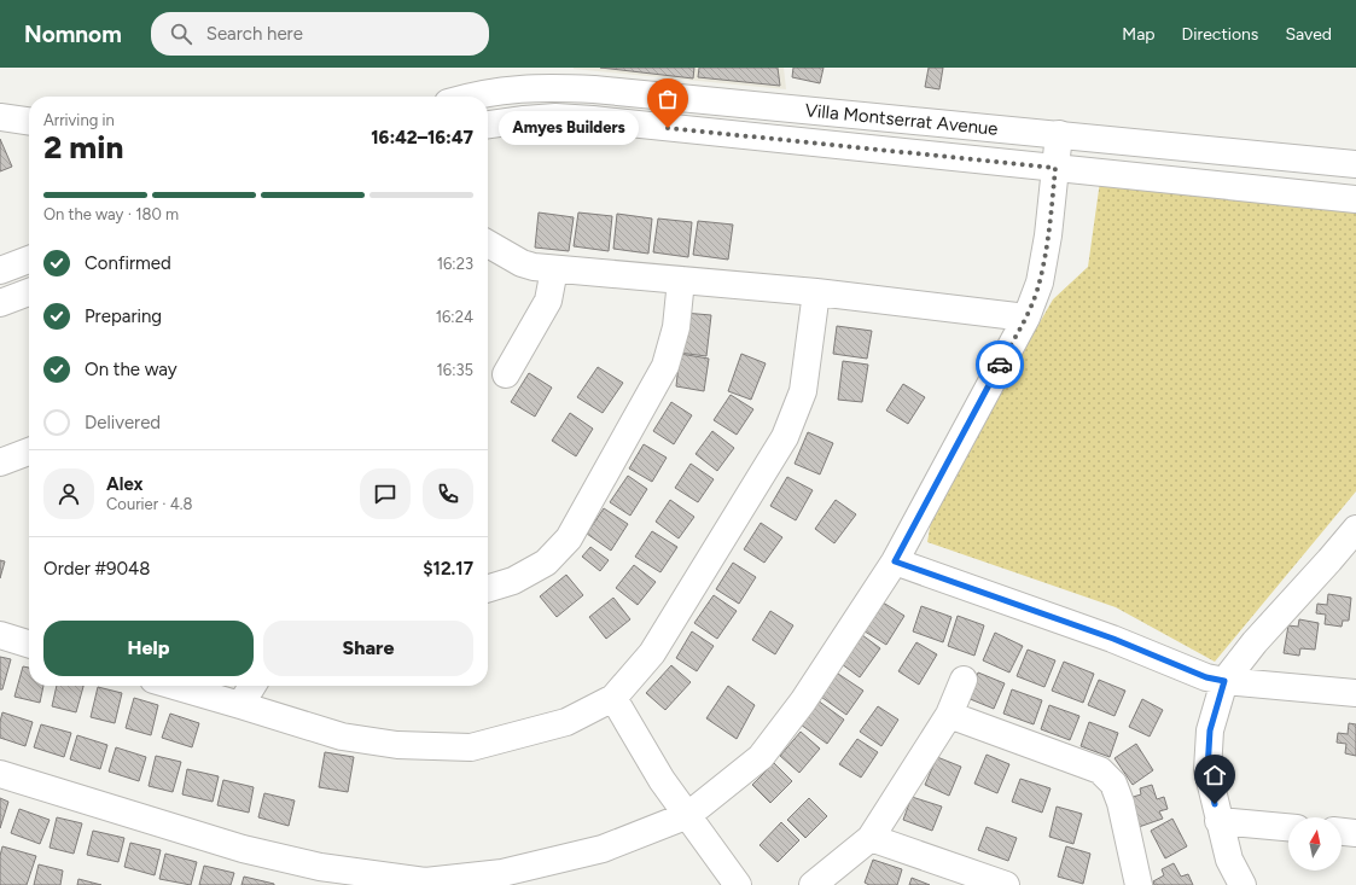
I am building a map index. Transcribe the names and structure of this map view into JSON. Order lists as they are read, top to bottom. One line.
{"streets":{"street":["Villa Montserrat Avenue"]},"places":["Amyes Builders"],"north":"top","page":{"header":"Nomnom","search":"Search here","nav":["Map","Directions","Saved"],"heading":["2 min","Arriving in","16:42–16:47"],"panel":["Alex","Courier · 4.8","Order #9048","$12.17"],"bubble":"Amyes Builders","bar":"On the way · 180 m","list":[["Confirmed","16:23"],["Preparing","16:24"],["On the way","16:35"],"Delivered"],"buttons":["Help","Share"]}}
